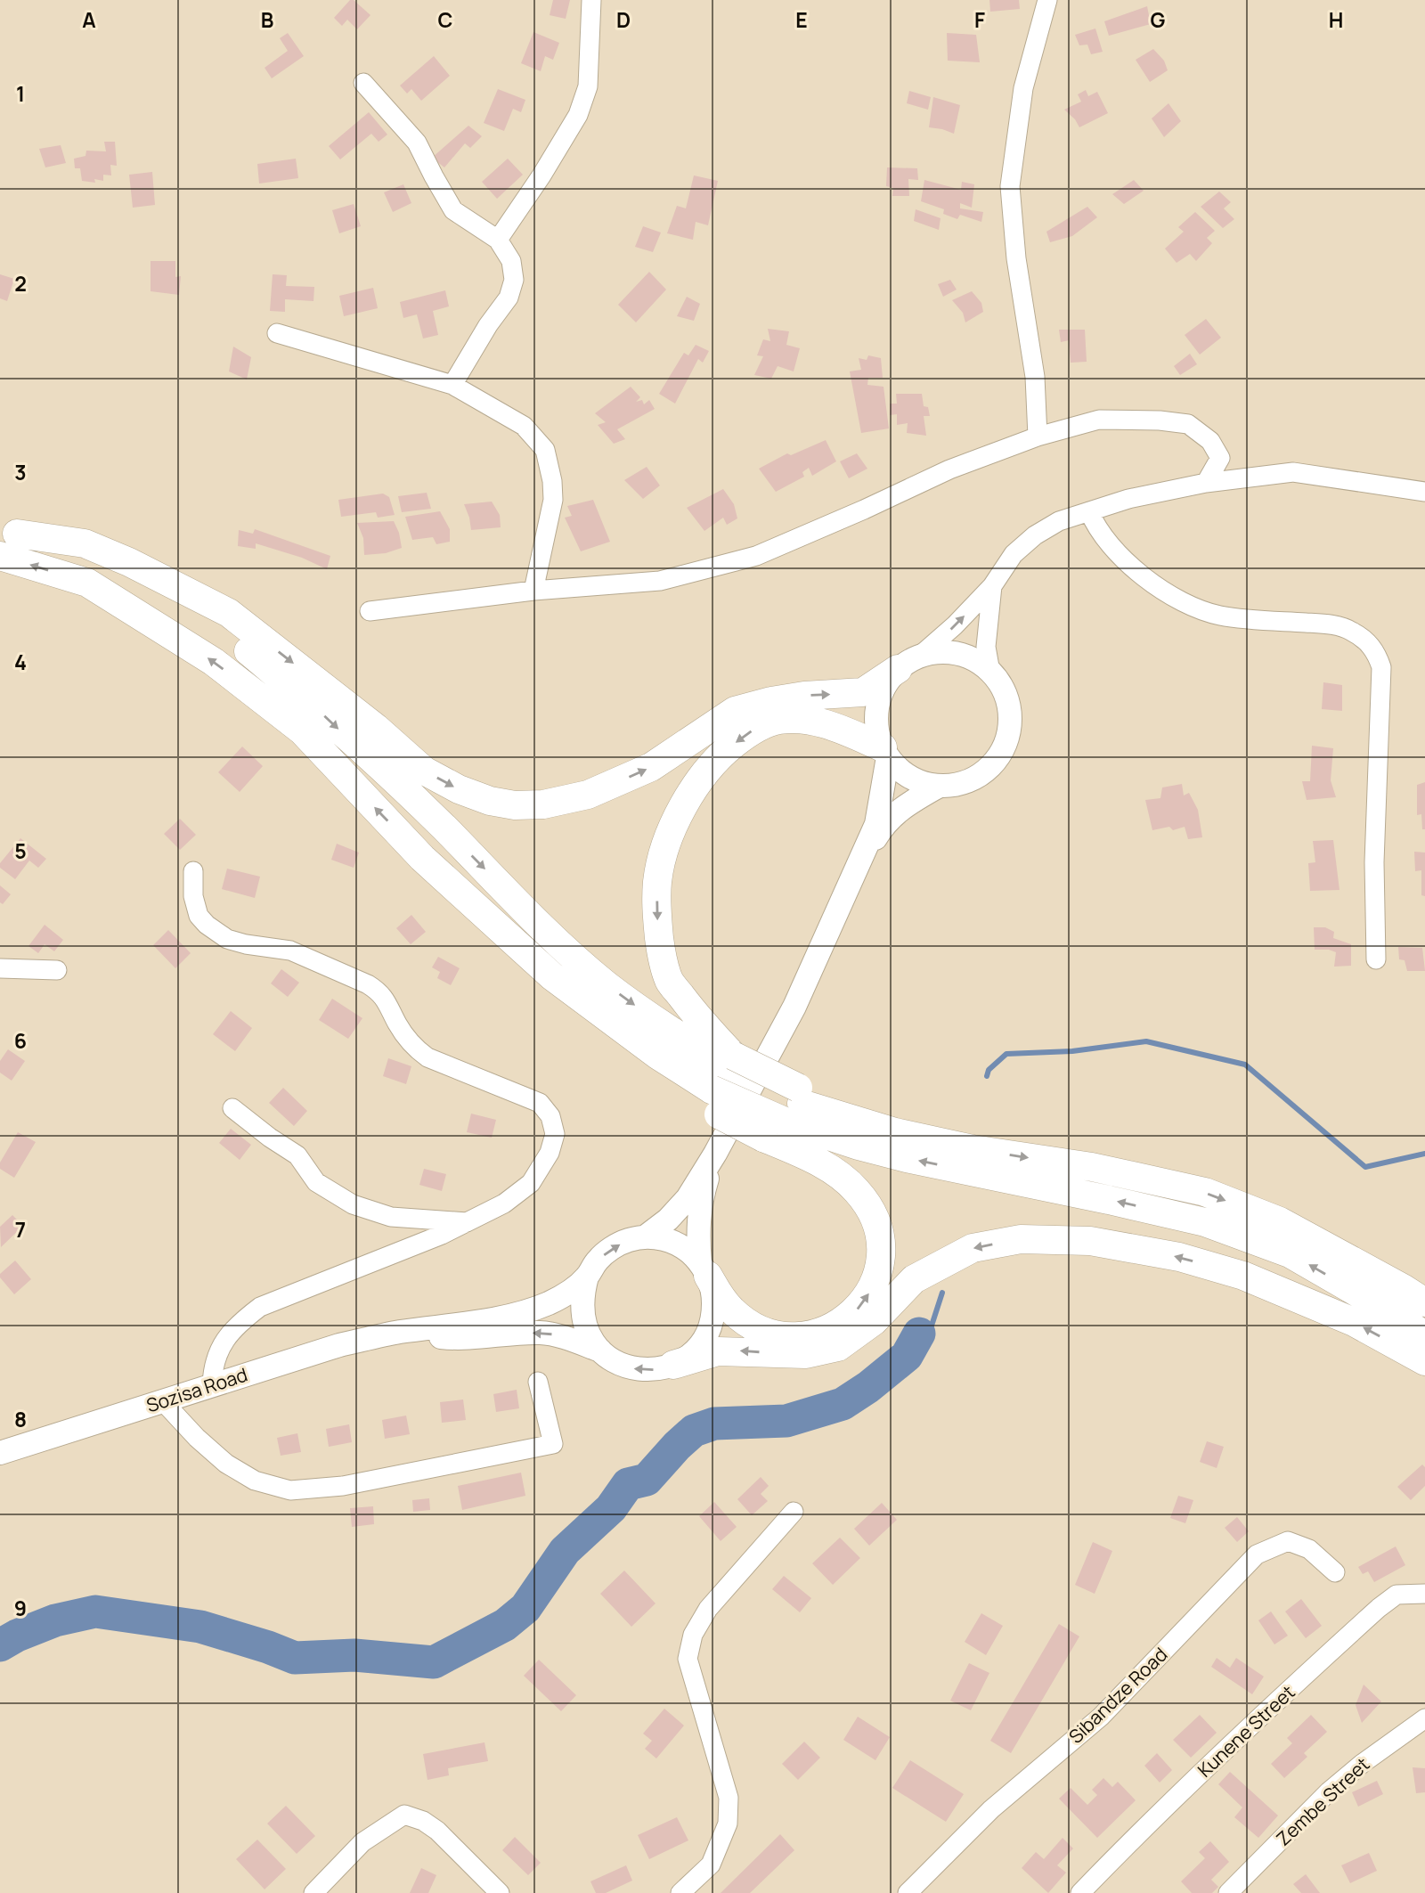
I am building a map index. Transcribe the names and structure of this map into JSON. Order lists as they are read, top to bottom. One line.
{"streets":{"main road":["Sozisa Road"],"street":["Sibandze Road","Kunene Street","Zembe Street"]},"grid":{"columns":["A","B","C","D","E","F","G","H"],"rows":["1","2","3","4","5","6","7","8","9"]}}
